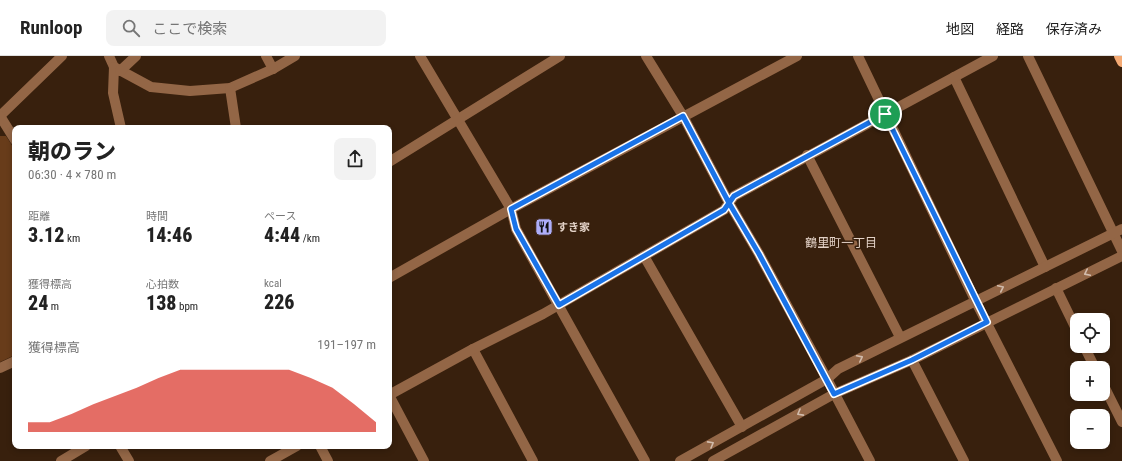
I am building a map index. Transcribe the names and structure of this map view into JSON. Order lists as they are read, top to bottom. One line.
{"districts":["鶴里町一丁目"],"places":{"restaurant":["すき家"]},"page":{"header":"Runloop","search":"ここで検索","nav":["地図","経路","保存済み"],"heading":["朝のラン","06:30 · 4 × 780 m"],"stats":[["距離","3.12 km"],["時間","14:46"],["ペース","4:44 /km"],["獲得標高","24 m"],["心拍数","138 bpm"],["kcal","226"]],"map_buttons":["+","−"],"chart":["獲得標高","191–197 m"]}}
